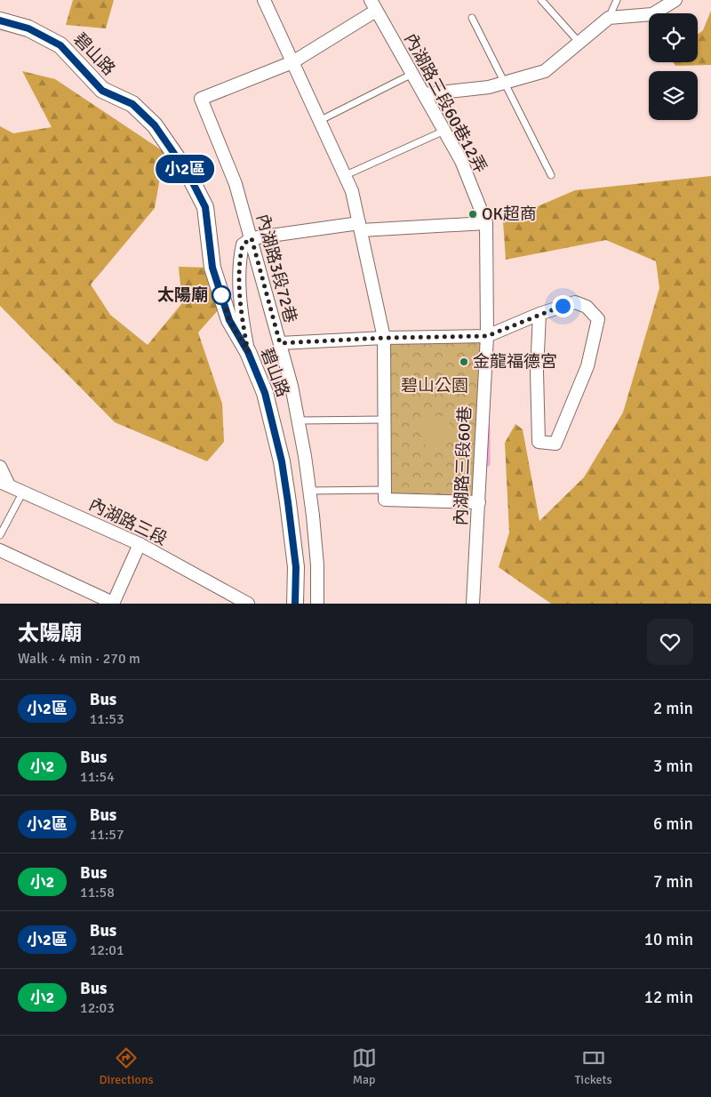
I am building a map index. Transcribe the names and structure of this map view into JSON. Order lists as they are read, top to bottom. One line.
{"streets":{"street":["碧山路","內湖路三段60巷12弄","內湖路3段72巷","內湖路三段60巷","內湖路三段"]},"crossings":[["內湖路三段60巷12弄","內湖路三段60巷"]],"parks":["碧山公園"],"places":["OK超商","太陽廟","金龍福德宮"],"lines":["bus line 小2區"],"page":{"on_map":"小2區","heading":["太陽廟","Walk · 4 min · 270 m"],"list":[{"mark":"小2區","name":"Bus","note":"11:53","value":"2 min"},{"mark":"小2","name":"Bus","note":"11:54","value":"3 min"},{"mark":"小2區","name":"Bus","note":"11:57","value":"6 min"},{"mark":"小2","name":"Bus","note":"11:58","value":"7 min"},{"mark":"小2區","name":"Bus","note":"12:01","value":"10 min"},{"mark":"小2","name":"Bus","note":"12:03","value":"12 min"}],"tabs":["Directions","Map","Tickets"]}}
